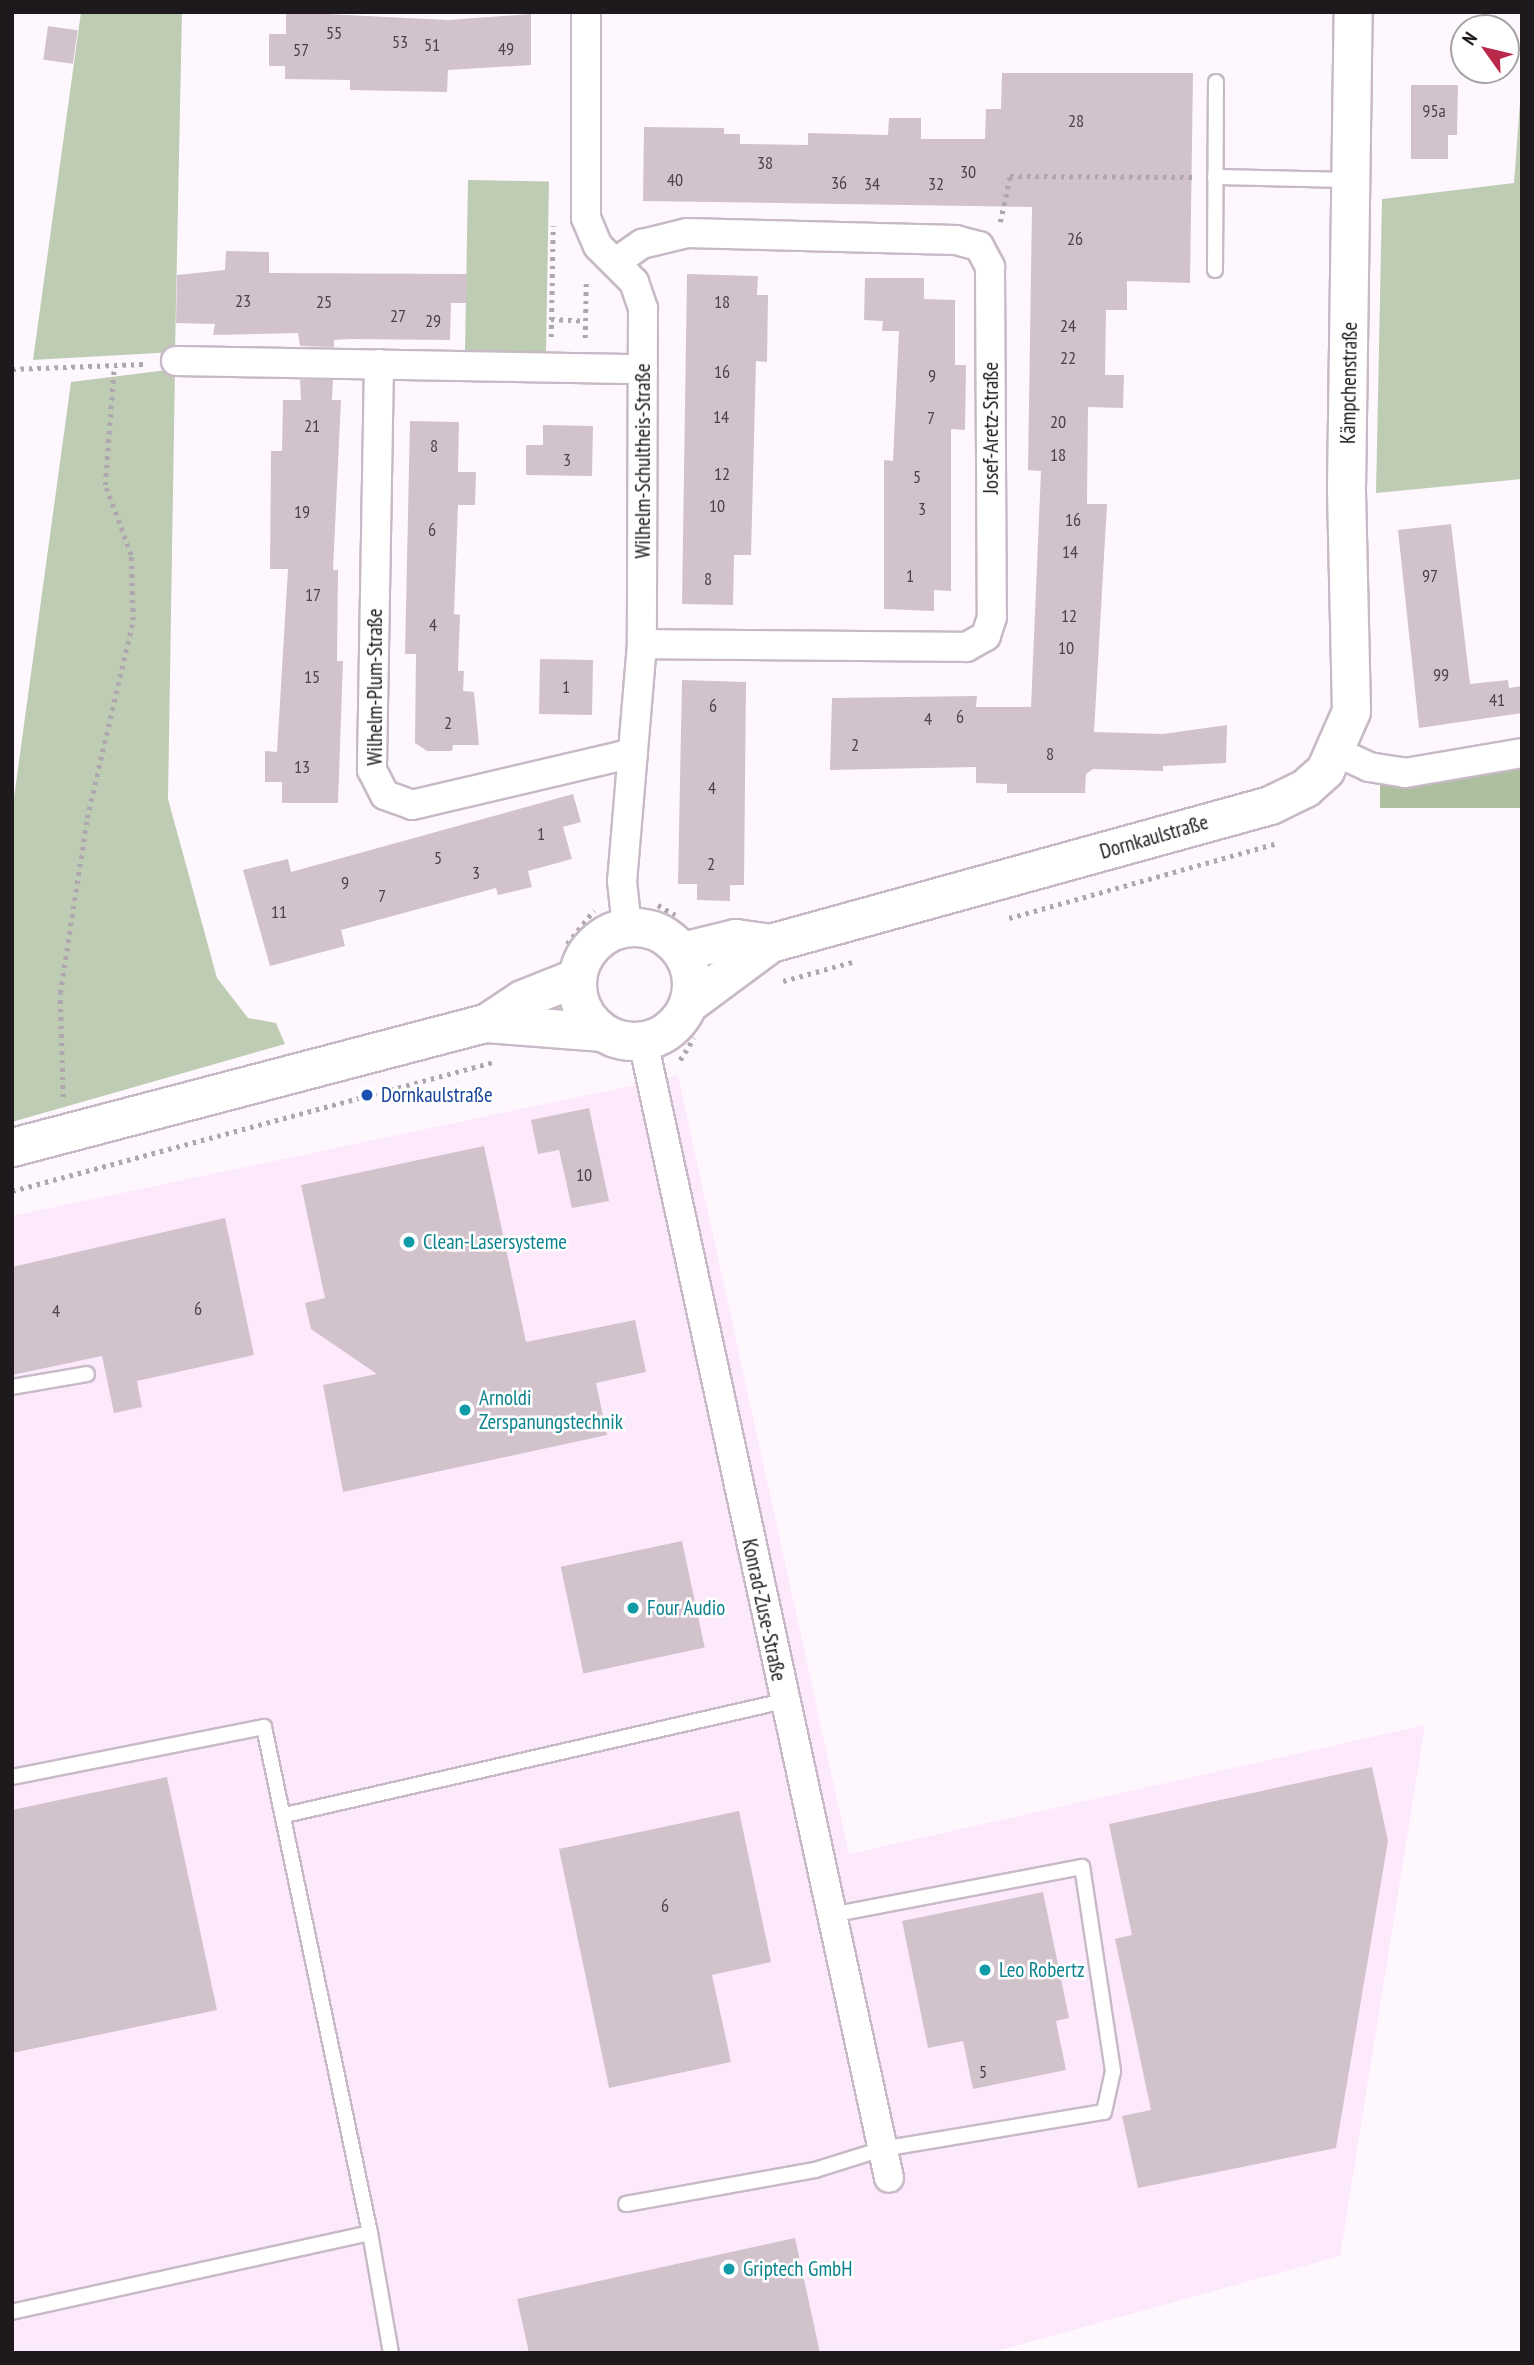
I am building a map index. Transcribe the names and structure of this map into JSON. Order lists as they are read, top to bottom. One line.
{"streets":{"street":["Kämpchenstraße","Josef-Aretz-Straße","Wilhelm-Schultheis-Straße","Wilhelm-Plum-Straße","Dornkaulstraße","Konrad-Zuse-Straße"]},"crossings":[["Kämpchenstraße","Dornkaulstraße"],["Josef-Aretz-Straße","Wilhelm-Schultheis-Straße"],["Wilhelm-Schultheis-Straße","Wilhelm-Plum-Straße"],["Wilhelm-Schultheis-Straße","Dornkaulstraße"],["Wilhelm-Schultheis-Straße","Konrad-Zuse-Straße"],["Dornkaulstraße","Konrad-Zuse-Straße"]],"places":["Dornkaulstraße","Clean-Lasersysteme","Arnoldi Zerspanungstechnik","Four Audio","Leo Robertz","Griptech GmbH"],"house_numbers":["55","53","51","49","57","95a","28","38","30","40","36","34","32","26","23","25","18","27","29","24","22","16","9","14","7","20","21","8","18","3","12","5","10","3","19","16","6","14","1","97","8","17","12","4","10","99","15","1","41","6","6","4","2","2","8","13","4","1","5","2","3","9","7","11","10","6","4","6","5"],"north":"top left"}
